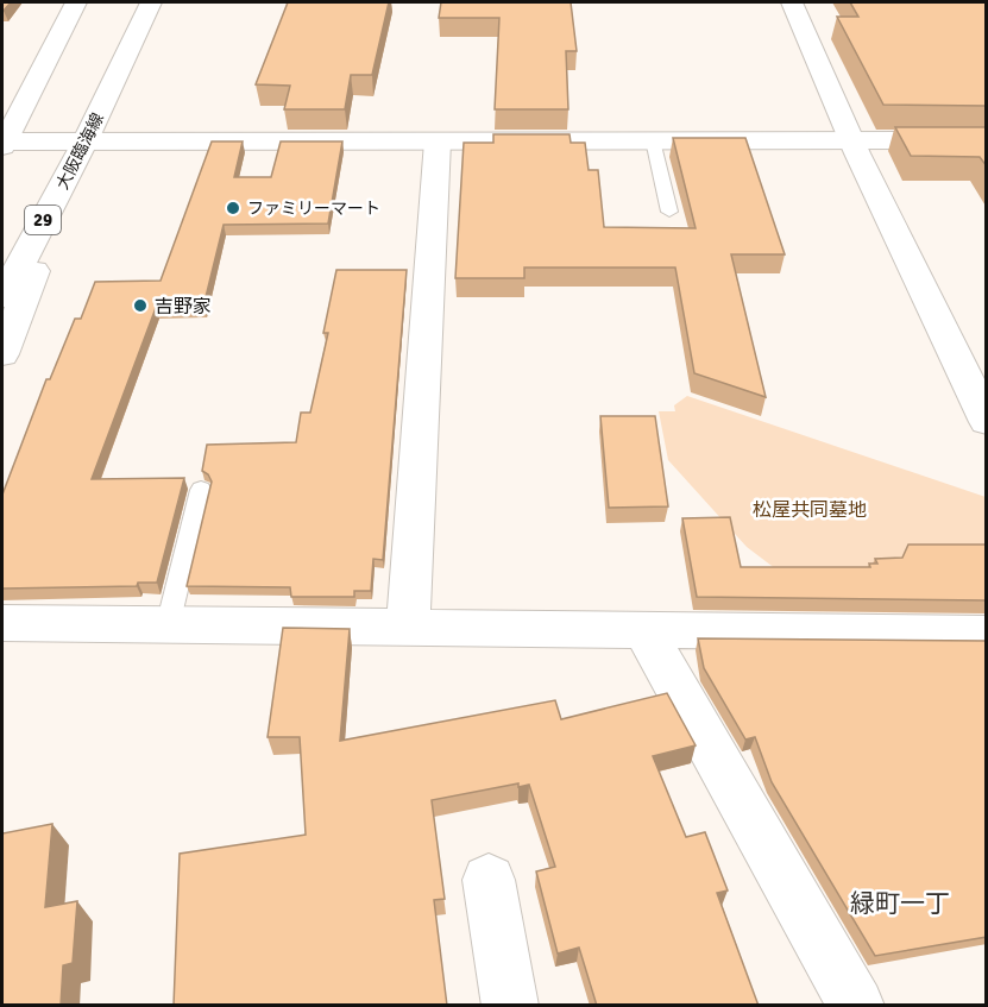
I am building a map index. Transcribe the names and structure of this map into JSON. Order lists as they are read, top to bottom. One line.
{"streets":{"street":["大阪臨海線","29"]},"districts":["緑町一丁"],"parks":["松屋共同墓地"],"places":["ファミリーマート","吉野家"]}
